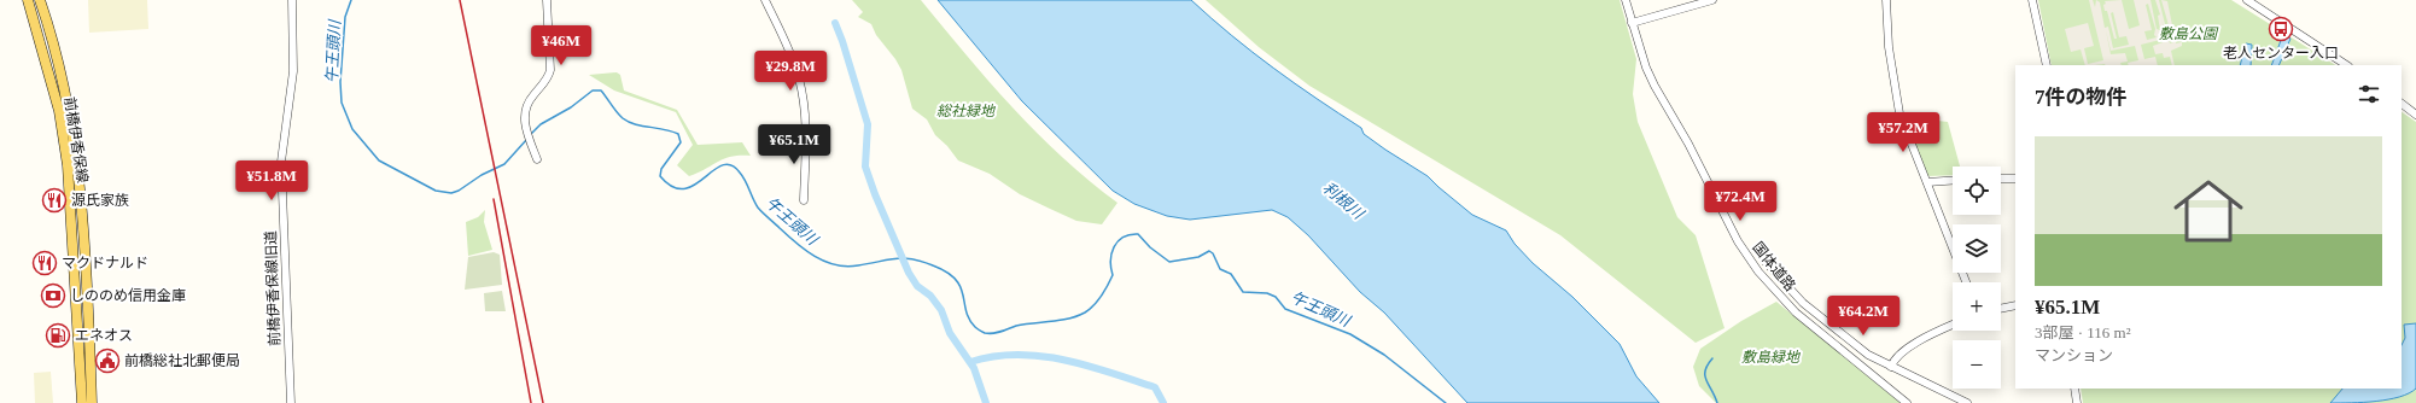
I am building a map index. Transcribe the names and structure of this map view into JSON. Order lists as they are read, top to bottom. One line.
{"streets":{"main road":["前橋伊香保線"],"street":["国体道路","前橋伊香保線旧道"]},"water":["午王頭川","利根川"],"parks":["敷島公園","総社緑地","敷島緑地"],"places":{"bus stop":["老人センター入口"],"restaurant":["源氏家族","マクドナルド"],"bank":["しののめ信用金庫"],"fuel station":["エネオス"],"public building":["前橋総社北郵便局"]},"page":{"price":["¥46M","¥29.8M","¥57.2M","¥65.1M","¥51.8M","¥72.4M","¥64.2M"],"heading":"7件の物件","list":[{"name":"¥65.1M","note":"3部屋 · 116 m² · マンション"}],"map_buttons":["+","−"]}}
